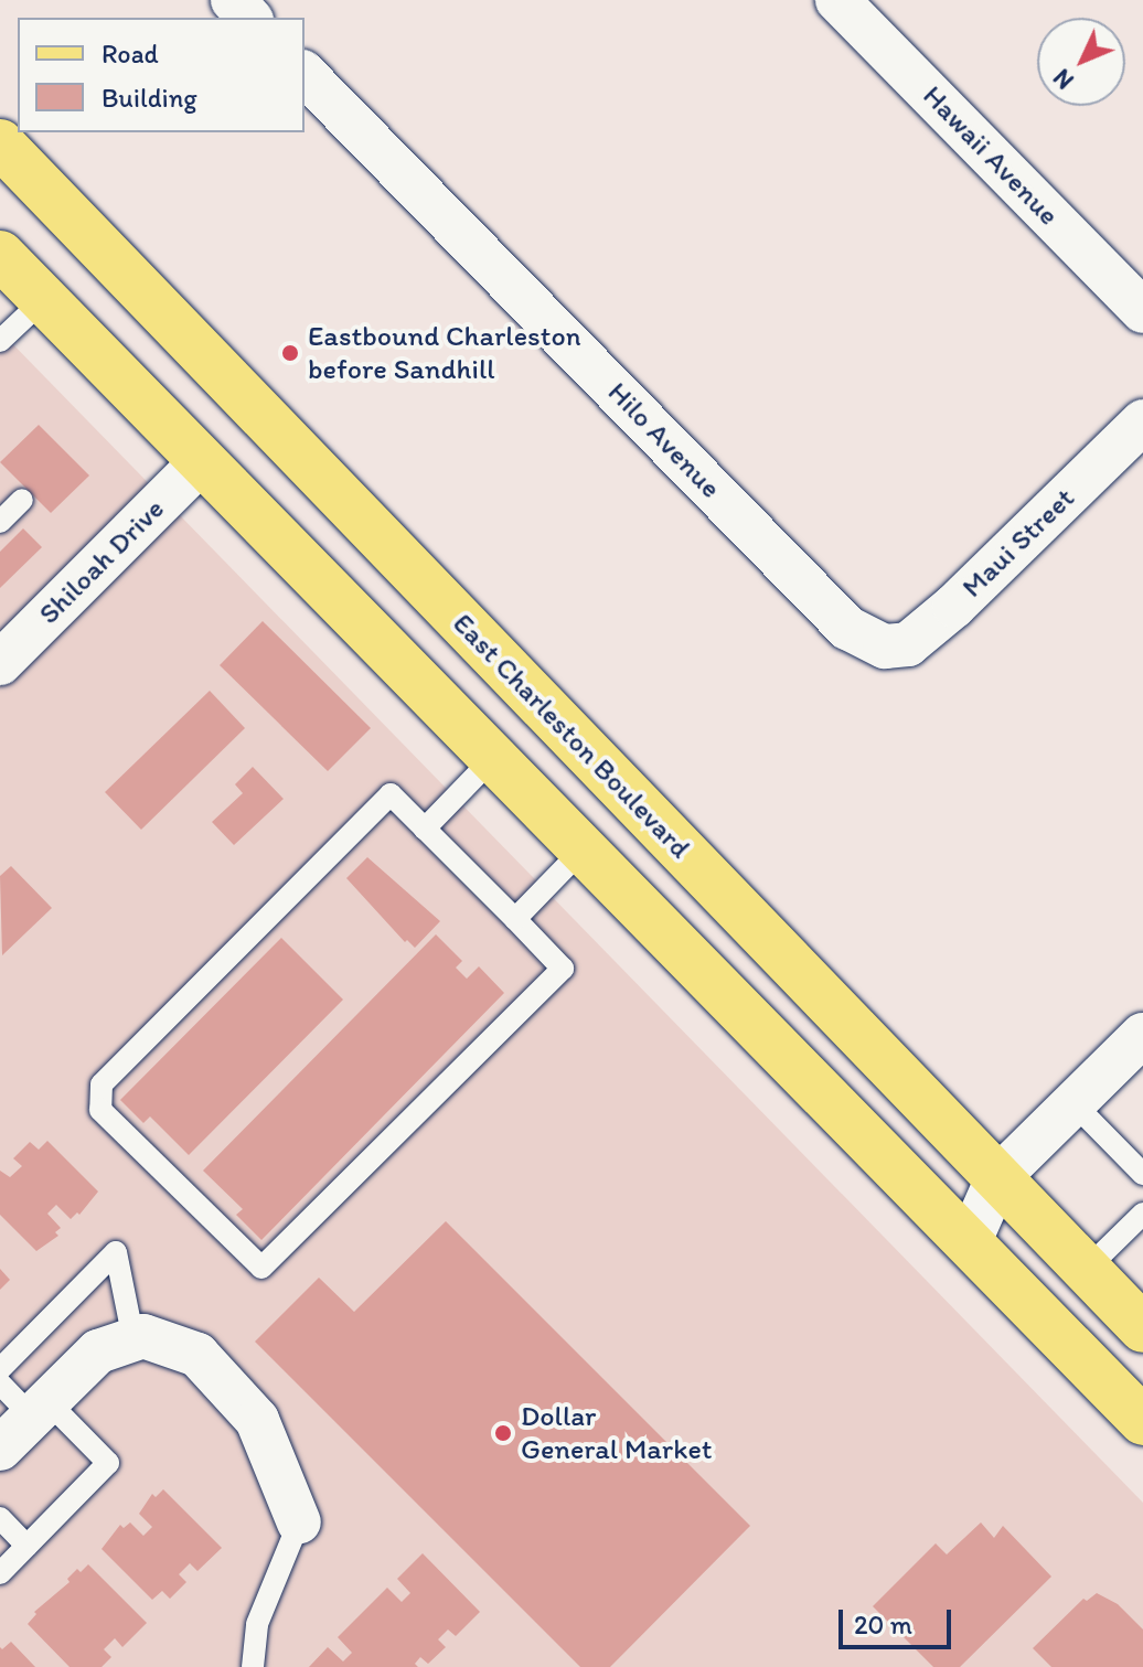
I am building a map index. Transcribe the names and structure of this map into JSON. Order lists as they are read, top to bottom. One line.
{"streets":{"main road":["East Charleston Boulevard"],"street":["Hawaii Avenue","Hilo Avenue","Maui Street","Shiloah Drive"]},"crossings":[["Hilo Avenue","Maui Street"]],"places":["Eastbound Charleston before Sandhill","Dollar General Market"],"legend":["Road","Building"],"scale_bar":"20 m","north":"bottom left"}
